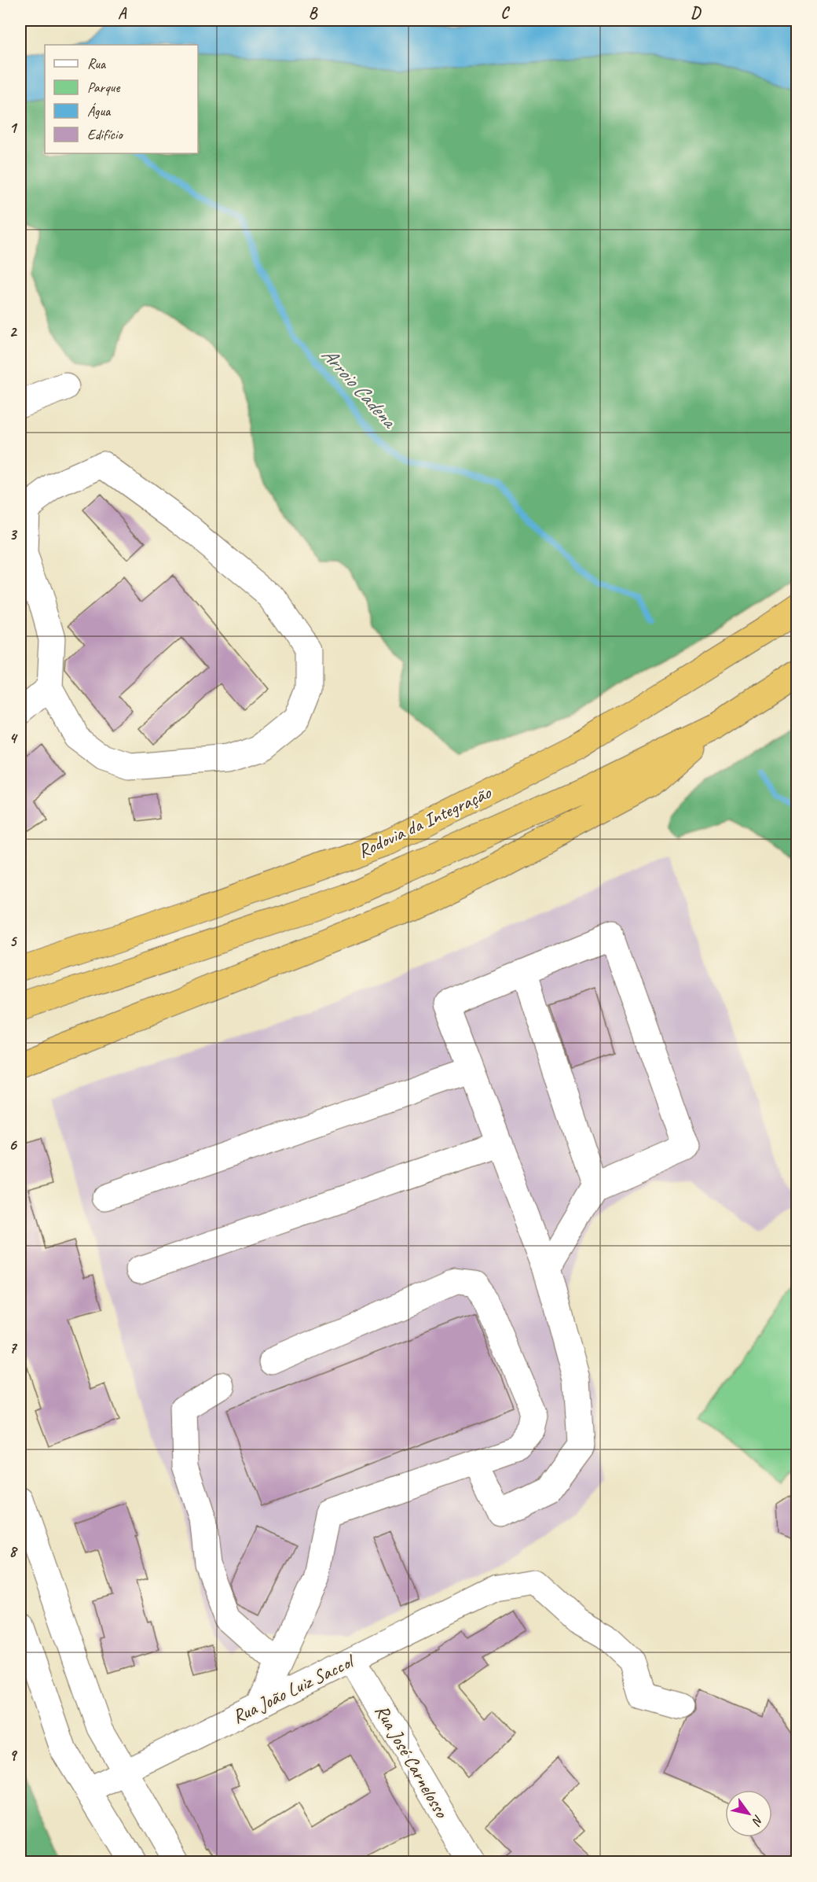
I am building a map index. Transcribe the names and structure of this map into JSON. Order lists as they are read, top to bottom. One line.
{"streets":{"highway":["Rodovia da Integração"],"street":["Rua João Luiz Saccol","Rua José Carnelosso"]},"crossings":[["Rua João Luiz Saccol","Rua José Carnelosso"]],"water":["Arroio Cadena"],"legend":["Rua","Parque","Água","Edifício"],"north":"bottom right","grid":{"columns":["A","B","C","D"],"rows":["1","2","3","4","5","6","7","8","9"]}}
